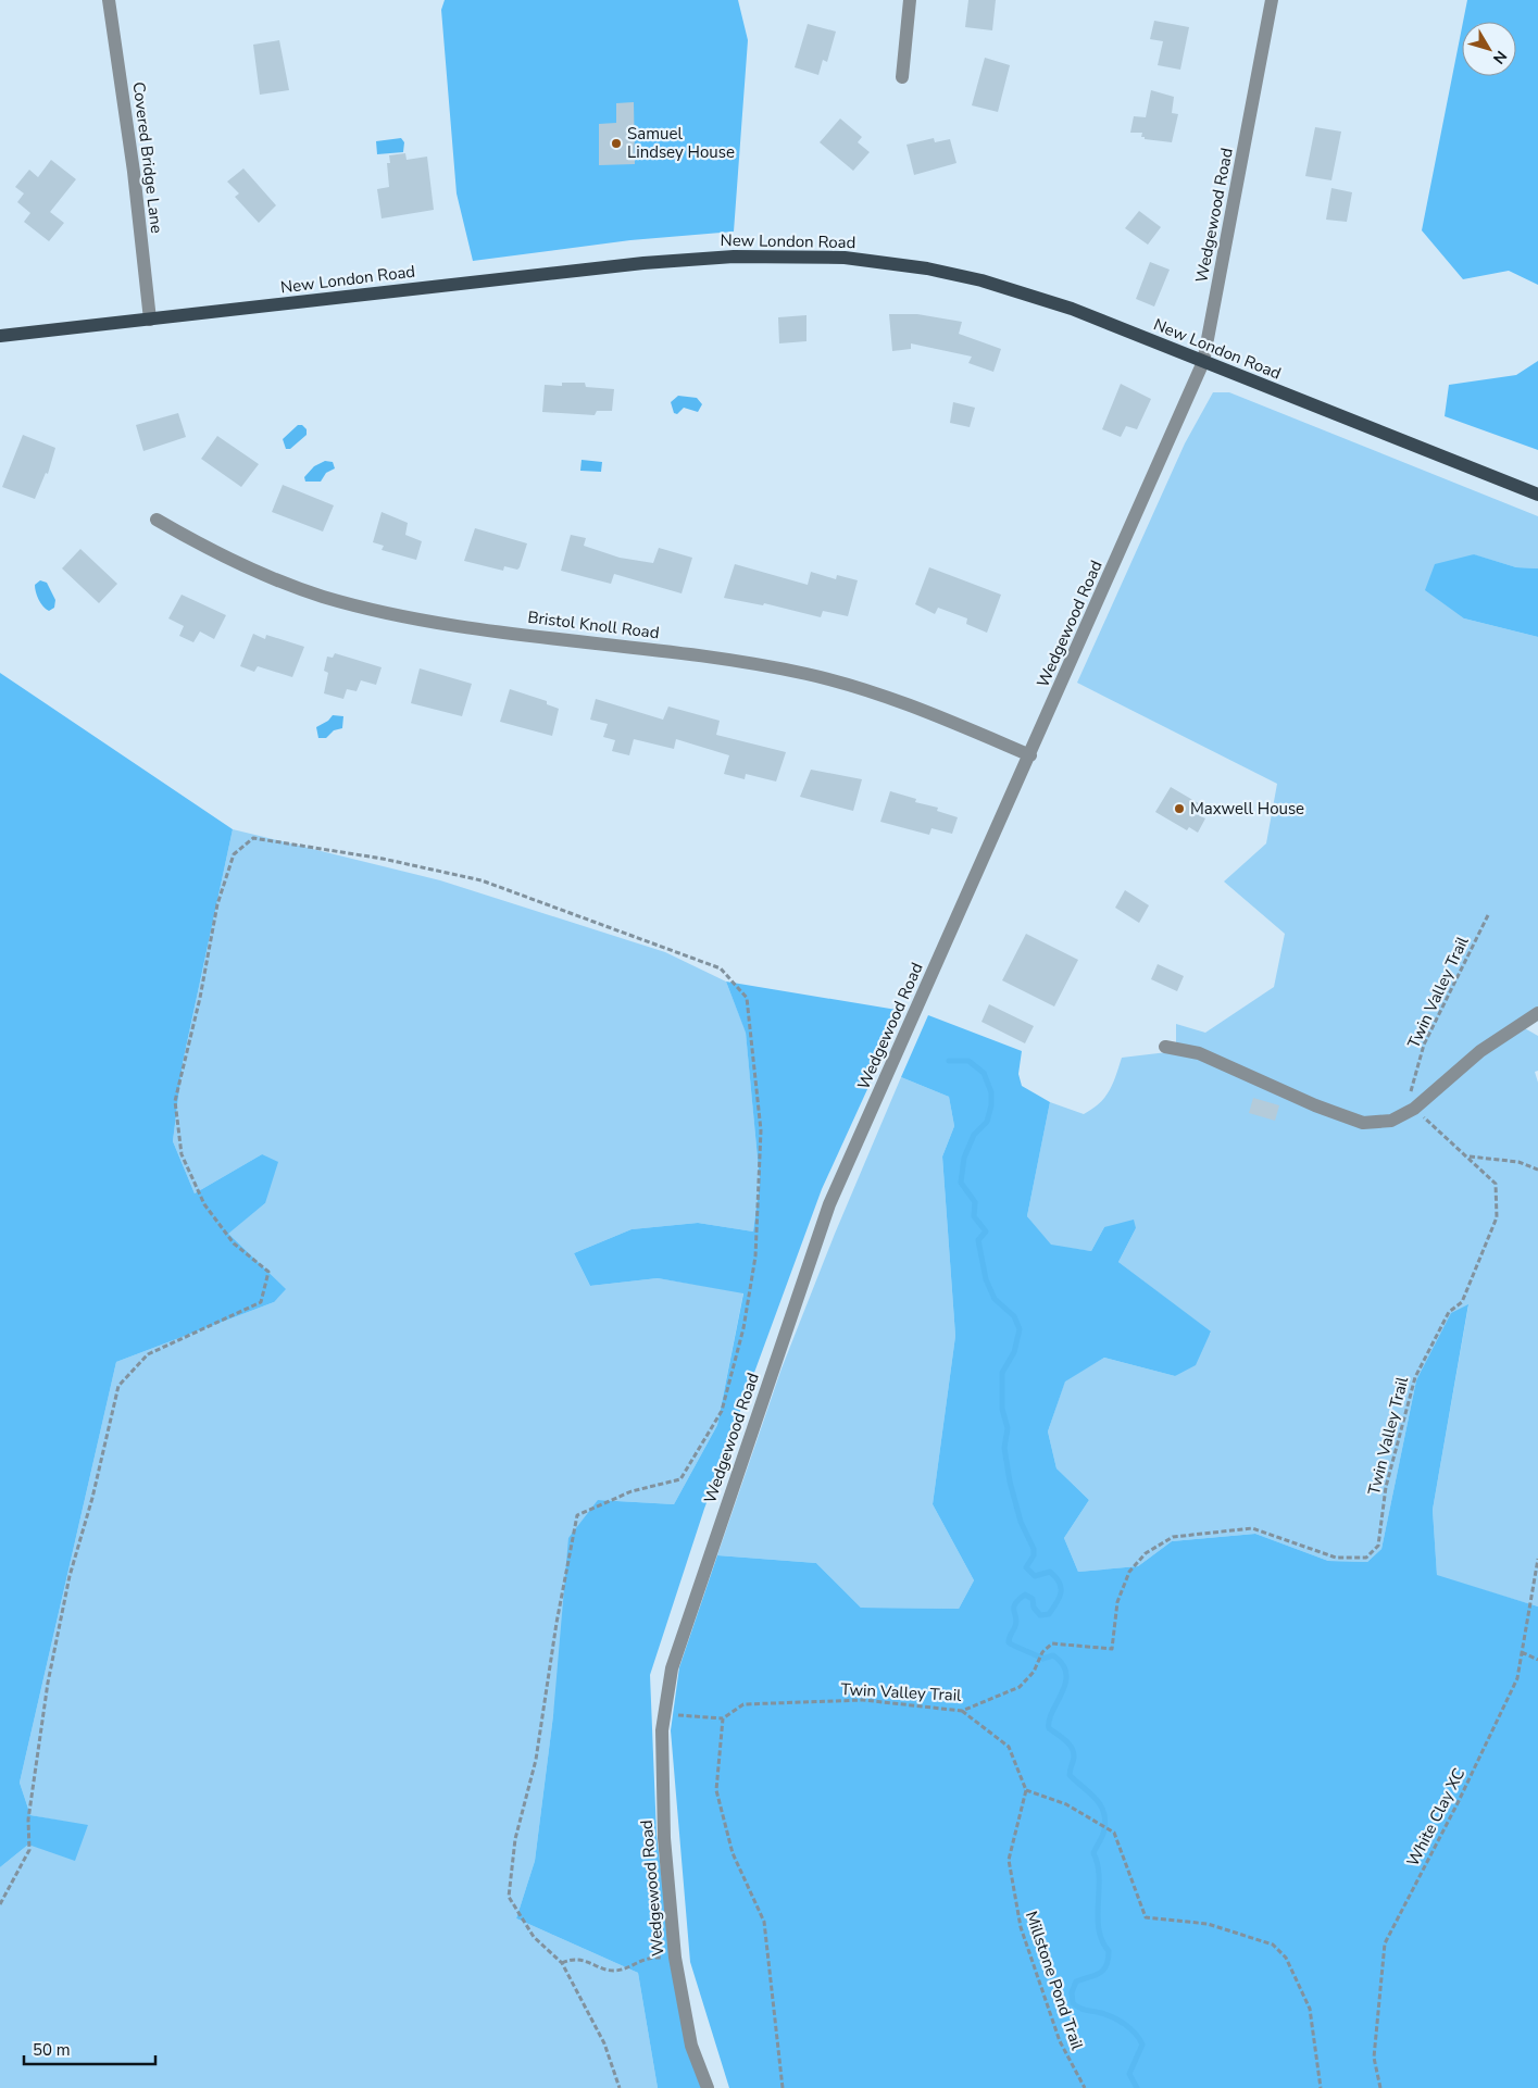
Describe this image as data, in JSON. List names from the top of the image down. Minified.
{"streets":{"main road":["New London Road"],"street":["Covered Bridge Lane","Wedgewood Road","Bristol Knoll Road"],"path":["Twin Valley Trail","White Clay XC","Millstone Pond Trail"]},"crossings":[["Covered Bridge Lane","New London Road"],["Wedgewood Road","New London Road"],["Wedgewood Road","Bristol Knoll Road"]],"places":["Samuel Lindsey House","Maxwell House"],"scale_bar":"50 m","north":"bottom right"}
